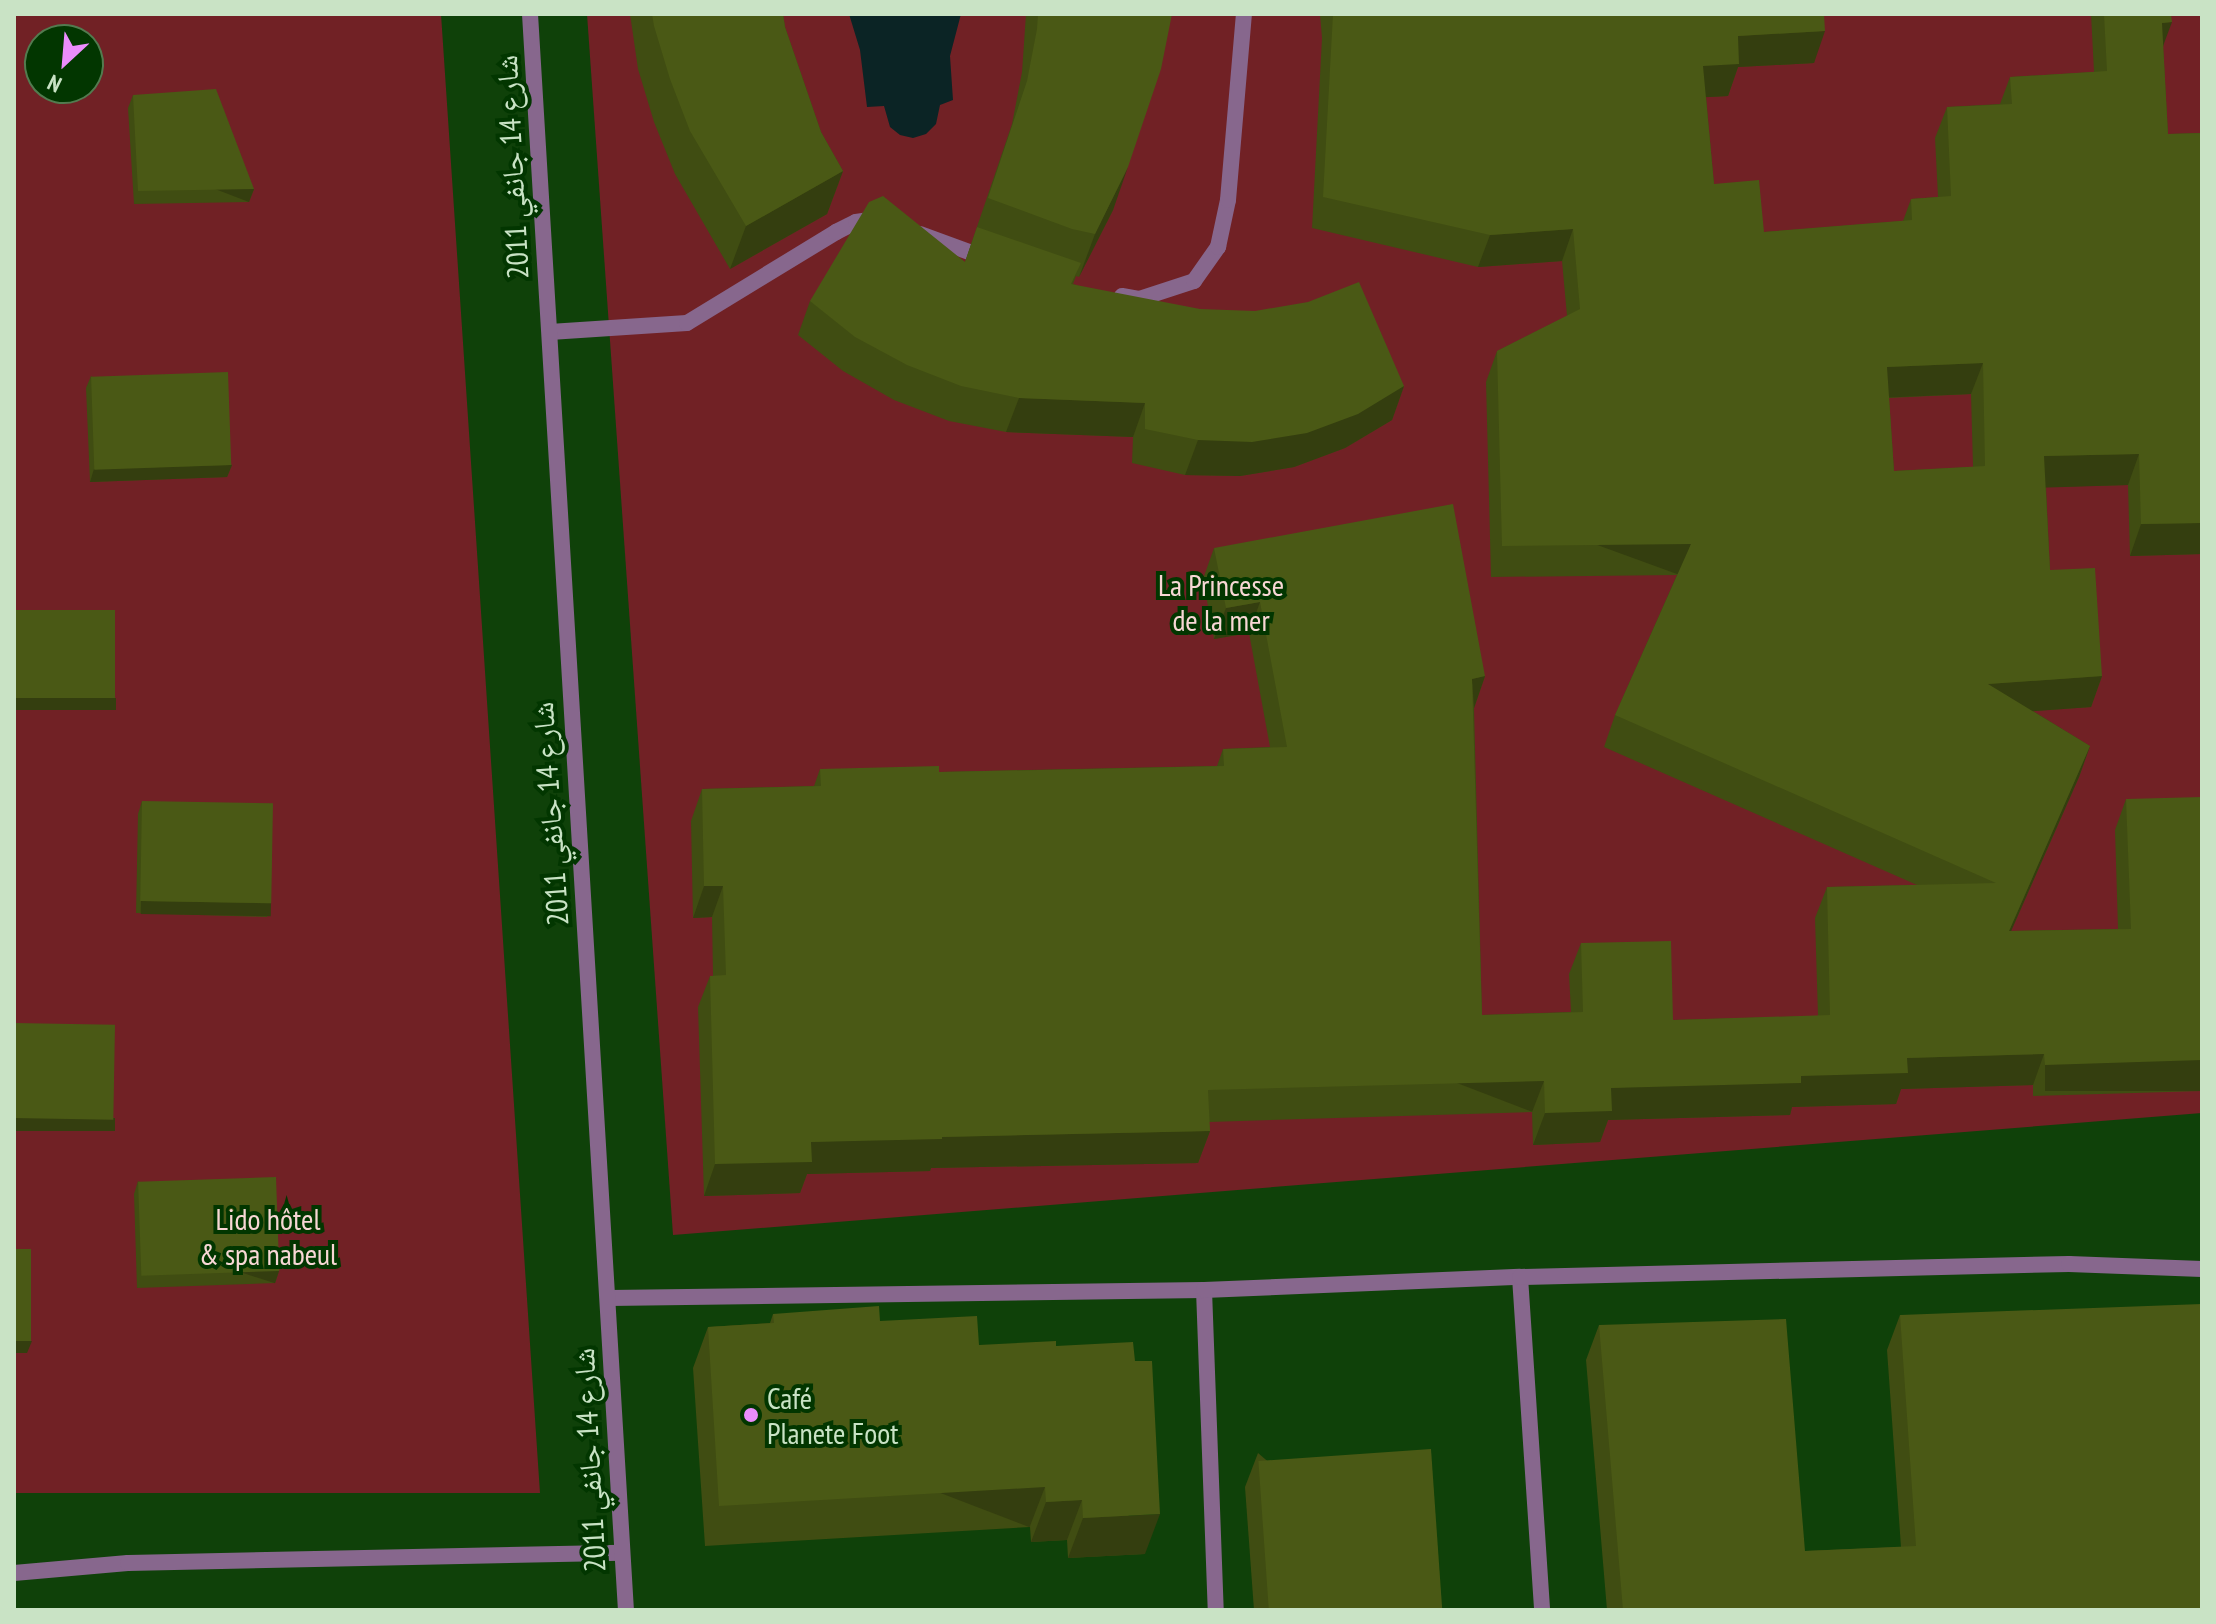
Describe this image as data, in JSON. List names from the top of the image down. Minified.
{"streets":{"street":["شارع 14 جانفي 2011"]},"parks":["La Princesse de la mer","Lido hôtel & spa nabeul"],"places":["Café Planete Foot"],"north":"bottom left"}
